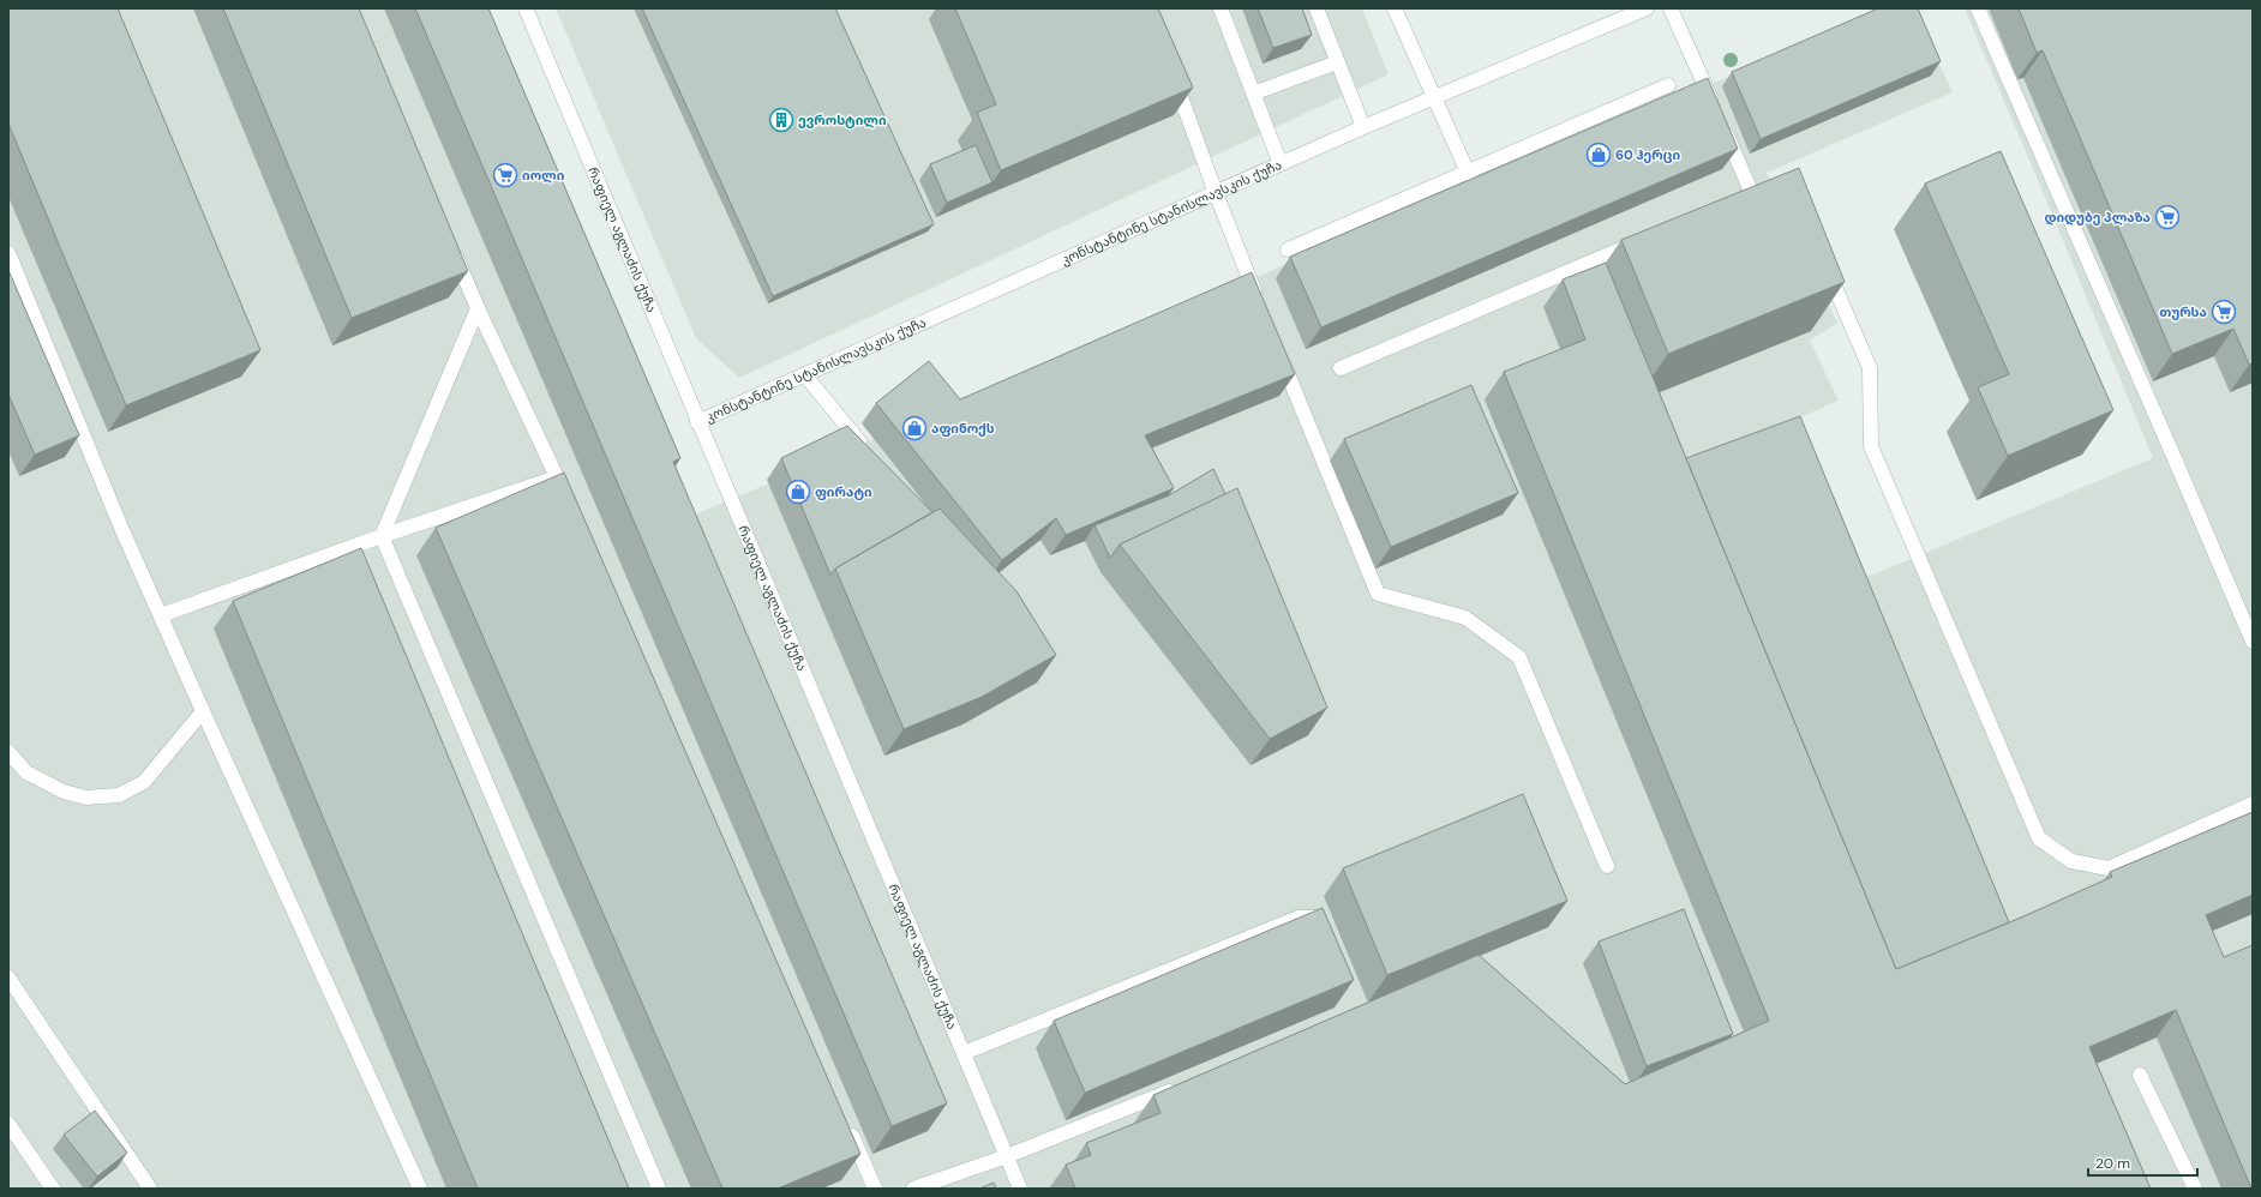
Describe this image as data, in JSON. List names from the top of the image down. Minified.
{"streets":{"street":["კონსტანტინე სტანისლავსკის ქუჩა","რაფიელ აგლაძის ქუჩა"]},"crossings":[["კონსტანტინე სტანისლავსკის ქუჩა","რაფიელ აგლაძის ქუჩა"]],"places":{"building":["ევროსტილი"],"shop":["60 ჰერცი","აფინოქს","ფირატი"],"supermarket":["იოლი","დიდუბე პლაზა","თურსა"]},"scale_bar":"20 m"}
